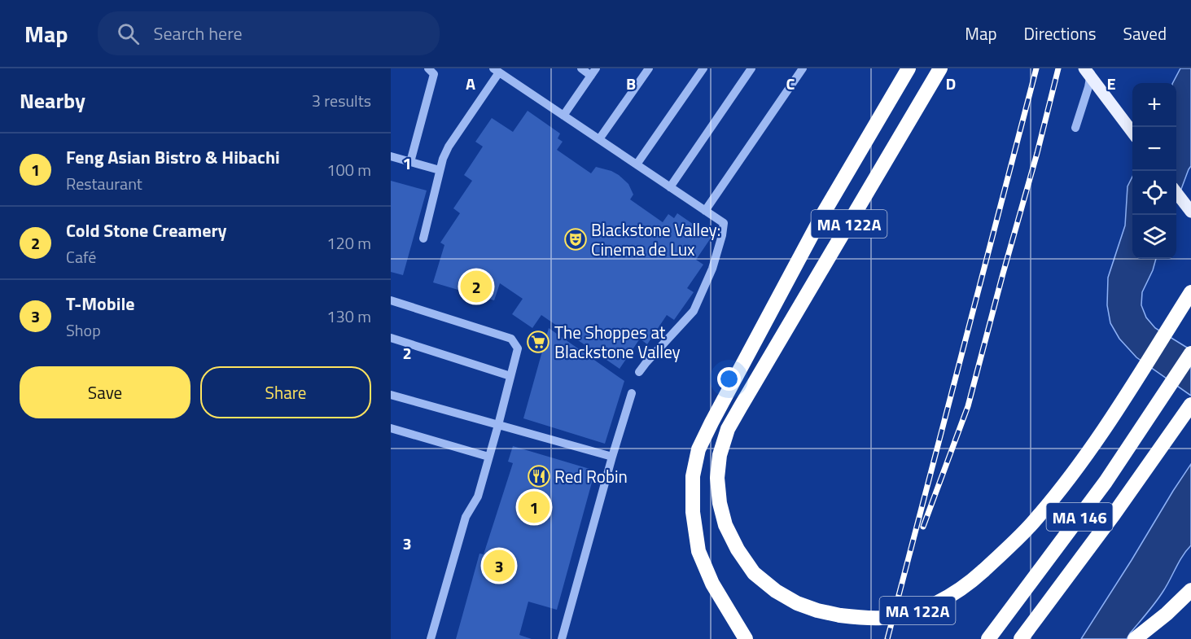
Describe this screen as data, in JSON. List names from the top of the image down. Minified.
{"streets":{"highway":["MA 122A","MA 146"]},"places":{"theatre":["Blackstone Valley: Cinema de Lux"],"supermarket":["The Shoppes at Blackstone Valley"],"restaurant":["Red Robin"]},"page":{"header":"Map","search":"Search here","nav":["Map","Directions","Saved"],"heading":["Nearby","3 results"],"map_buttons":["+","−"],"list":[{"mark":"1","name":"Feng Asian Bistro & Hibachi","note":"Restaurant","value":"100 m"},{"mark":"2","name":"Cold Stone Creamery","note":"Café","value":"120 m"},{"mark":"3","name":"T-Mobile","note":"Shop","value":"130 m"}],"pins":["2","1","3"],"buttons":["Save","Share"]},"grid":{"columns":["A","B","C","D","E"],"rows":["1","2","3"]}}
